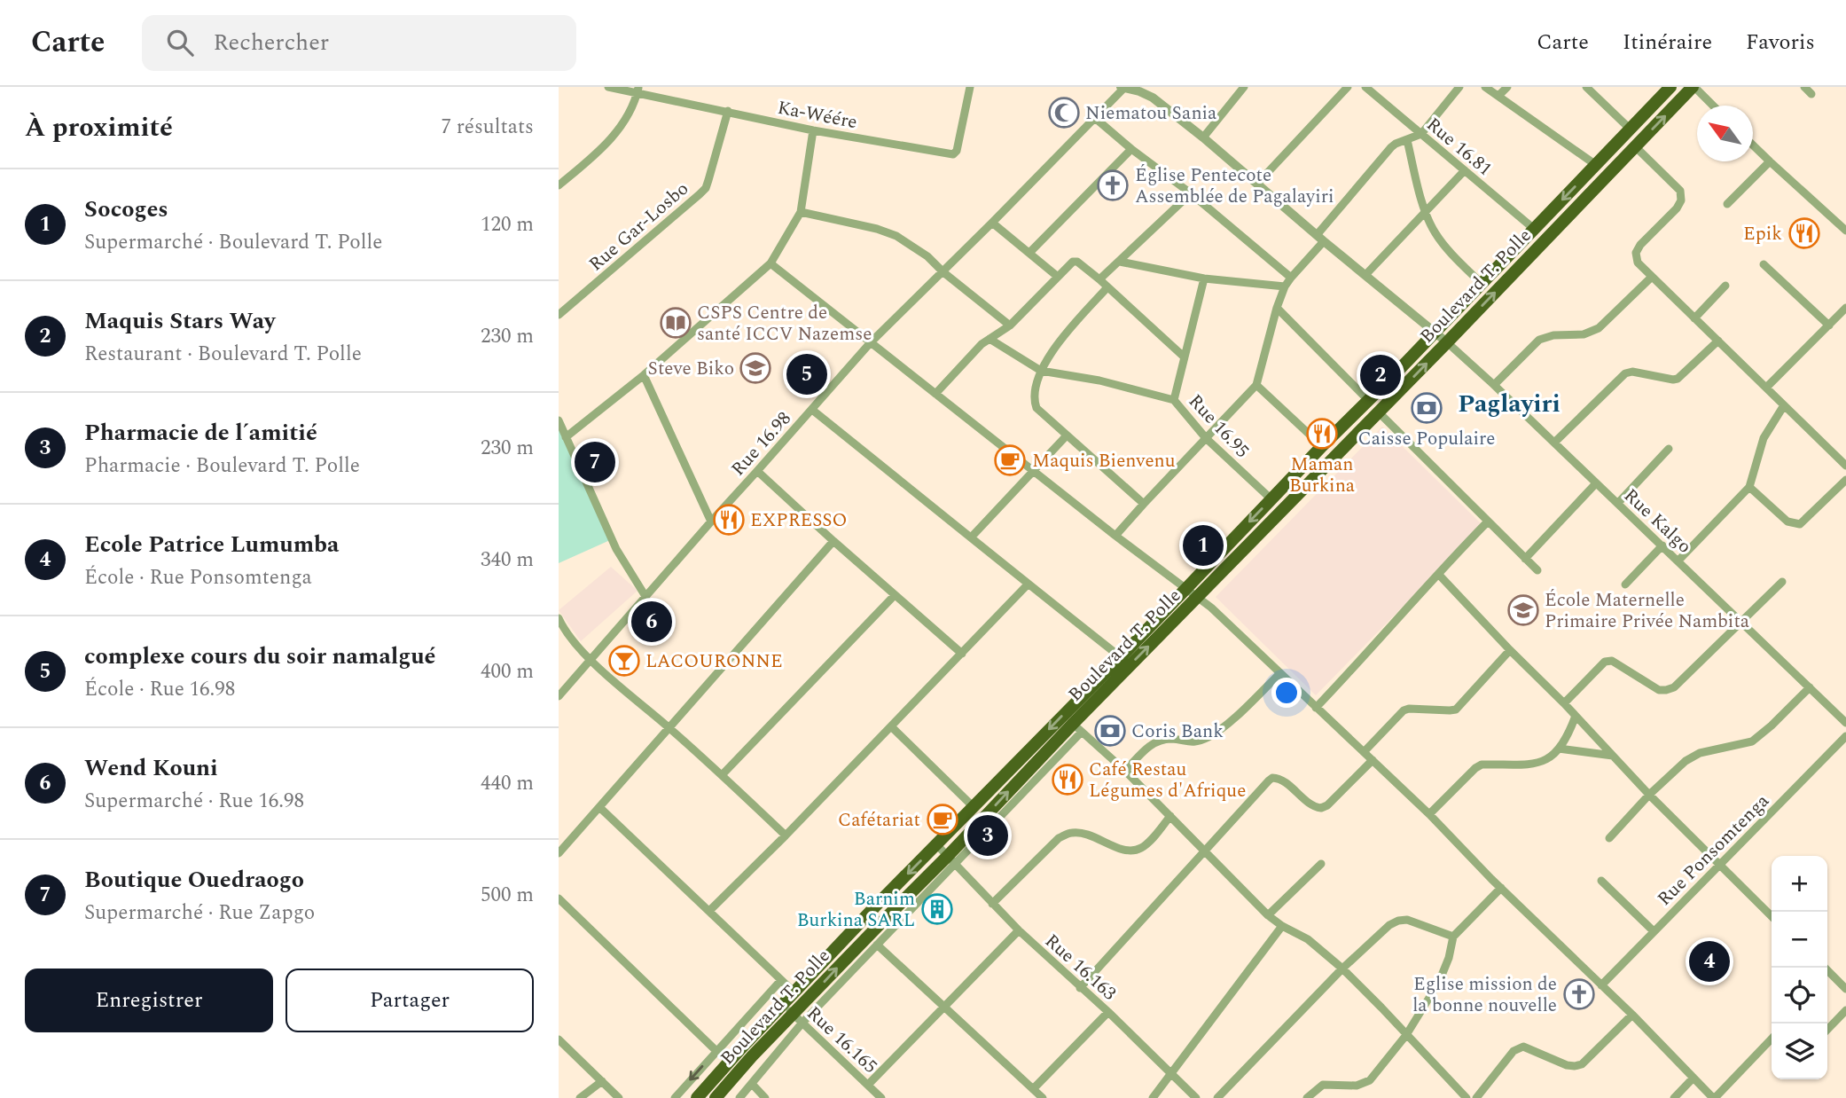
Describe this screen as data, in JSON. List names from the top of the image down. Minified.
{"streets":{"highway":["Boulevard T. Polle"],"street":["Ka-Wéére","Rue 16.81","Rue Gar-Losbo","Rue 16.95","Rue 16.98","Rue Kalgo","Rue Ponsomtenga","Rue 16.163","Rue 16.165"]},"crossings":[["Ka-Wéére","Rue Gar-Losbo"],["Rue 16.81","Boulevard T. Polle"],["Boulevard T. Polle","Rue 16.95"],["Boulevard T. Polle","Rue Kalgo"],["Boulevard T. Polle","Rue 16.163"],["Boulevard T. Polle","Rue 16.165"]],"districts":["Paglayiri"],"places":{"mosque":["Niematou Sania"],"church":["Église Pentecote Assemblée de Pagalayiri","Eglise mission de la bonne nouvelle"],"restaurant":["Epik","Maman Burkina","EXPRESSO","Café Restau Légumes d'Afrique"],"library":["CSPS Centre de santé ICCV Nazemse"],"school or university":["Steve Biko","École Maternelle Primaire Privée Nambita"],"bank":["Caisse Populaire","Coris Bank"],"cafe":["Maquis Bienvenu","Cafétariat"],"bar":["LACOURONNE"],"building":["Barnim Burkina SARL"]},"north":"top left","page":{"header":"Carte","search":"Rechercher","nav":["Carte","Itinéraire","Favoris"],"heading":["À proximité","7 résultats"],"list":[{"mark":"1","name":"Socoges","note":"Supermarché · Boulevard T. Polle","value":"120 m"},{"mark":"2","name":"Maquis Stars Way","note":"Restaurant · Boulevard T. Polle","value":"230 m"},{"mark":"3","name":"Pharmacie de l´amitié","note":"Pharmacie · Boulevard T. Polle","value":"230 m"},{"mark":"4","name":"Ecole Patrice Lumumba","note":"École · Rue Ponsomtenga","value":"340 m"},{"mark":"5","name":"complexe cours du soir namalgué","note":"École · Rue 16.98","value":"400 m"},{"mark":"6","name":"Wend Kouni","note":"Supermarché · Rue 16.98","value":"440 m"},{"mark":"7","name":"Boutique Ouedraogo","note":"Supermarché · Rue Zapgo","value":"500 m"}],"pins":["5","2","7","1","6","3","4"],"map_buttons":["+","−"],"buttons":["Enregistrer","Partager"]}}
